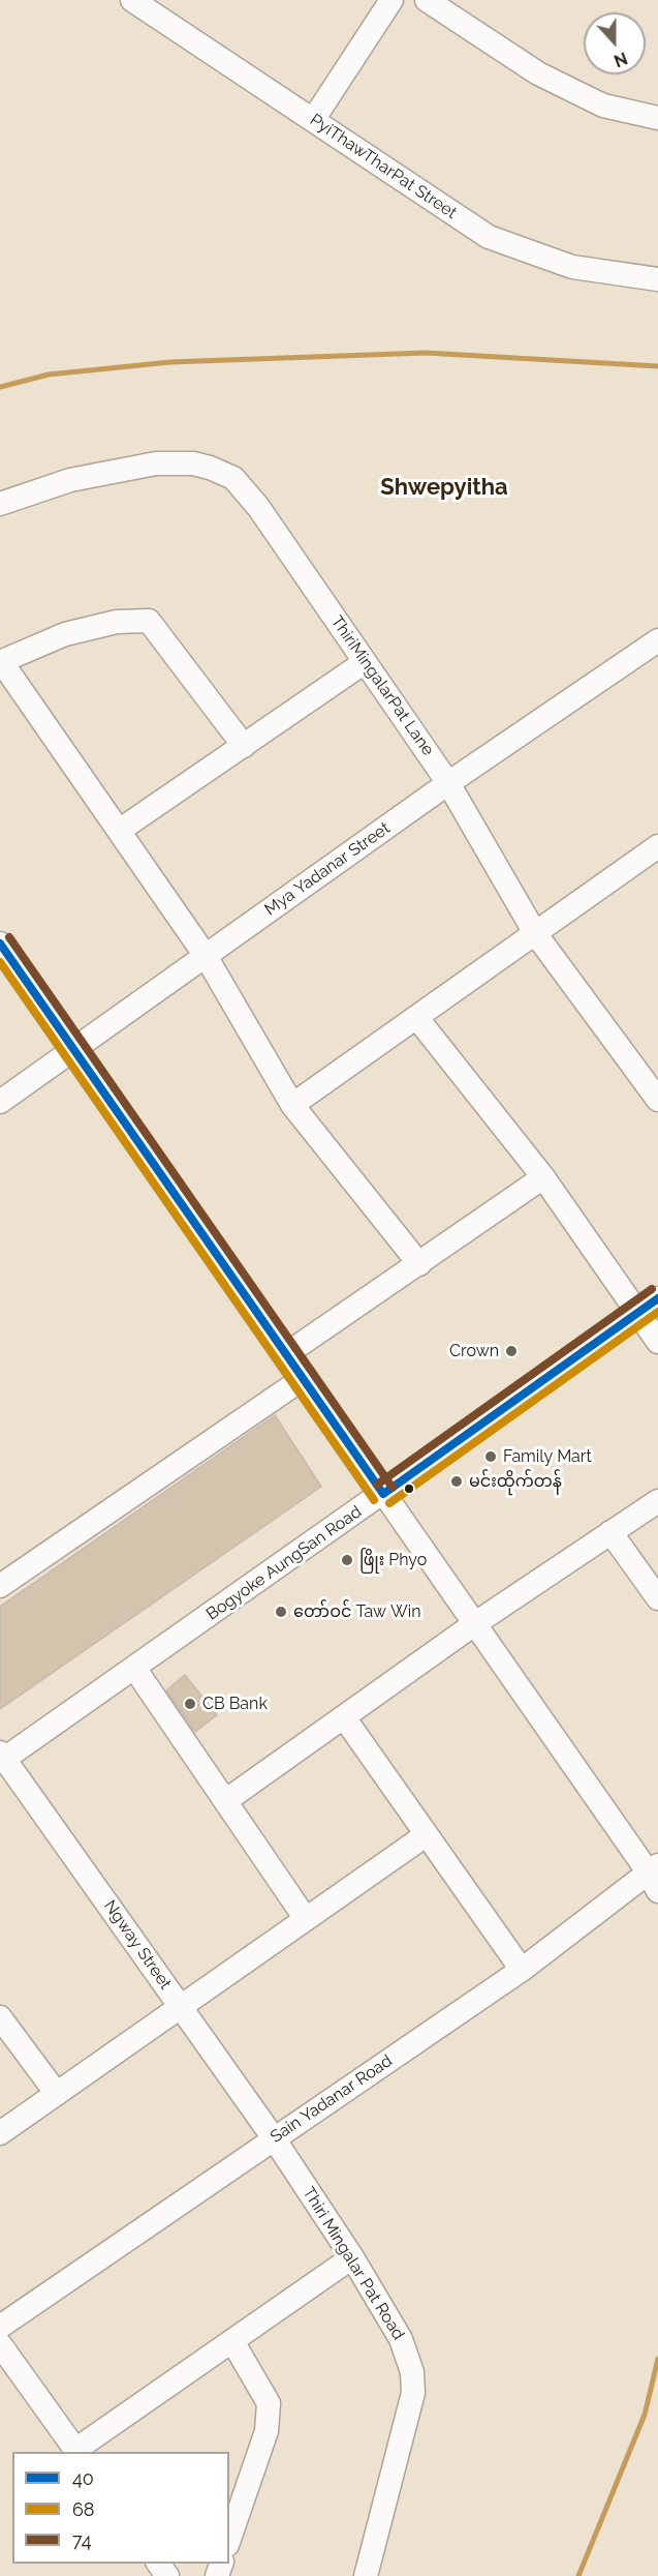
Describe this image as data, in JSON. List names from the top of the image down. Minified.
{"streets":{"street":["PyiThawTharPat Street","ThiriMingalarPat Lane","Mya Yadanar Street","Bogyoke AungSan Road","Ngway Street","Sain Yadanar Road","Thiri Mingalar Pat Road"]},"crossings":[["ThiriMingalarPat Lane","Mya Yadanar Street"],["Bogyoke AungSan Road","Ngway Street"],["Ngway Street","Sain Yadanar Road"],["Ngway Street","Thiri Mingalar Pat Road"],["Sain Yadanar Road","Thiri Mingalar Pat Road"]],"districts":["Shwepyitha"],"places":["Crown","Family Mart","မင်းထိုက်တန်","ဖြိုး Phyo","တော်ဝင် Taw Win","CB Bank"],"lines":["transit line 74","transit line 40","transit line 68"],"legend":["40","68","74"],"north":"bottom"}
